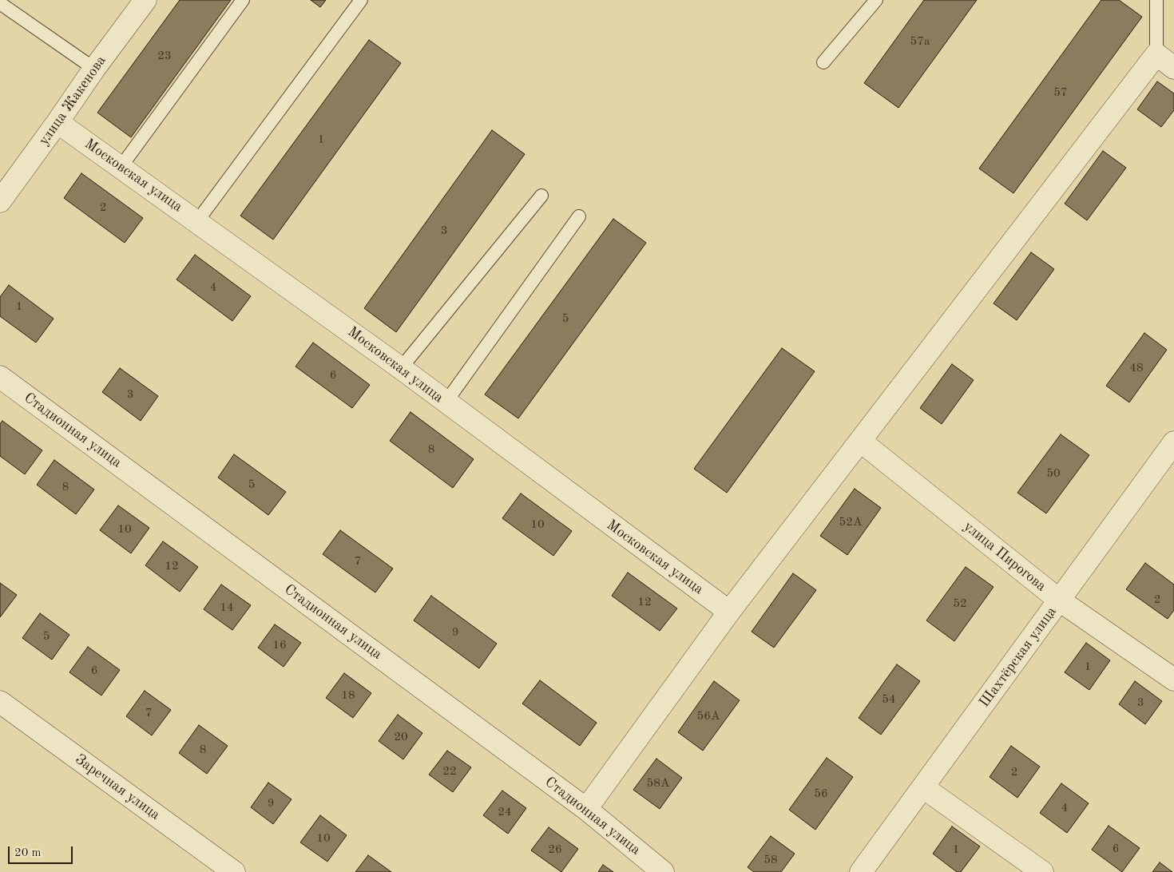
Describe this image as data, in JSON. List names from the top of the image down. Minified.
{"streets":{"street":["улица Жакенова","Московская улица","Стадионная улица","улица Пирогова","Шахтёрская улица","Заречная улица"]},"crossings":[["улица Жакенова","Московская улица"],["улица Пирогова","Шахтёрская улица"]],"house_numbers":["57а","23","57","1","2","3","4","1","5","48","6","3","8","50","5","8","52А","10","10","7","12","2","12","52","14","9","5","16","1","6","18","54","3","7","56А","20","8","22","2","58А","56","9","4","24","10","6","26","1","58"],"scale_bar":"20 m"}
